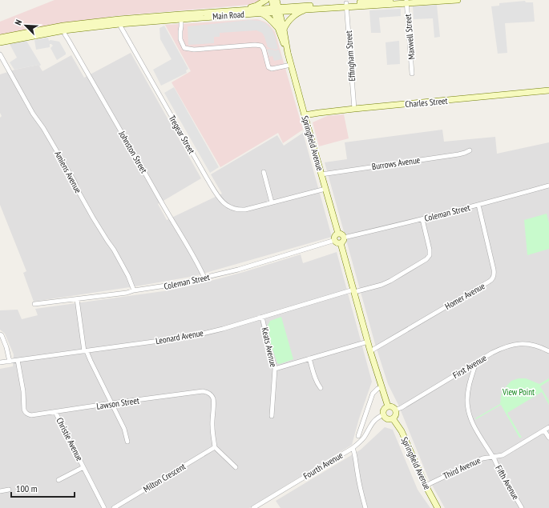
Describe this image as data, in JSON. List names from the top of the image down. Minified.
{"streets":{"street":["Main Road","Maxwell Street","Effingham Street","Charles Street","Tregear Street","Springfield Avenue","Johnston Street","Burrows Avenue","Amiens Avenue","Coleman Street","Homer Avenue","Leonard Avenue","Keats Avenue","First Avenue","Lawson Street","Christie Avenue","Fourth Avenue","Third Avenue","Milton Crescent","Fifth Avenue"]},"crossings":[["Main Road","Maxwell Street"],["Main Road","Effingham Street"],["Main Road","Tregear Street"],["Main Road","Springfield Avenue"],["Main Road","Johnston Street"],["Effingham Street","Charles Street"],["Charles Street","Springfield Avenue"],["Tregear Street","Springfield Avenue"],["Springfield Avenue","Burrows Avenue"],["Springfield Avenue","Coleman Street"],["Springfield Avenue","First Avenue"],["Springfield Avenue","Fourth Avenue"],["Springfield Avenue","Third Avenue"],["Johnston Street","Coleman Street"],["Amiens Avenue","Coleman Street"],["Coleman Street","Homer Avenue"],["Coleman Street","Leonard Avenue"],["Leonard Avenue","Keats Avenue"],["Leonard Avenue","Lawson Street"],["First Avenue","Fourth Avenue"],["First Avenue","Fifth Avenue"],["Lawson Street","Christie Avenue"],["Lawson Street","Milton Crescent"],["Third Avenue","Fifth Avenue"]],"parks":["View Point"],"scale_bar":"100 m","north":"top left"}
